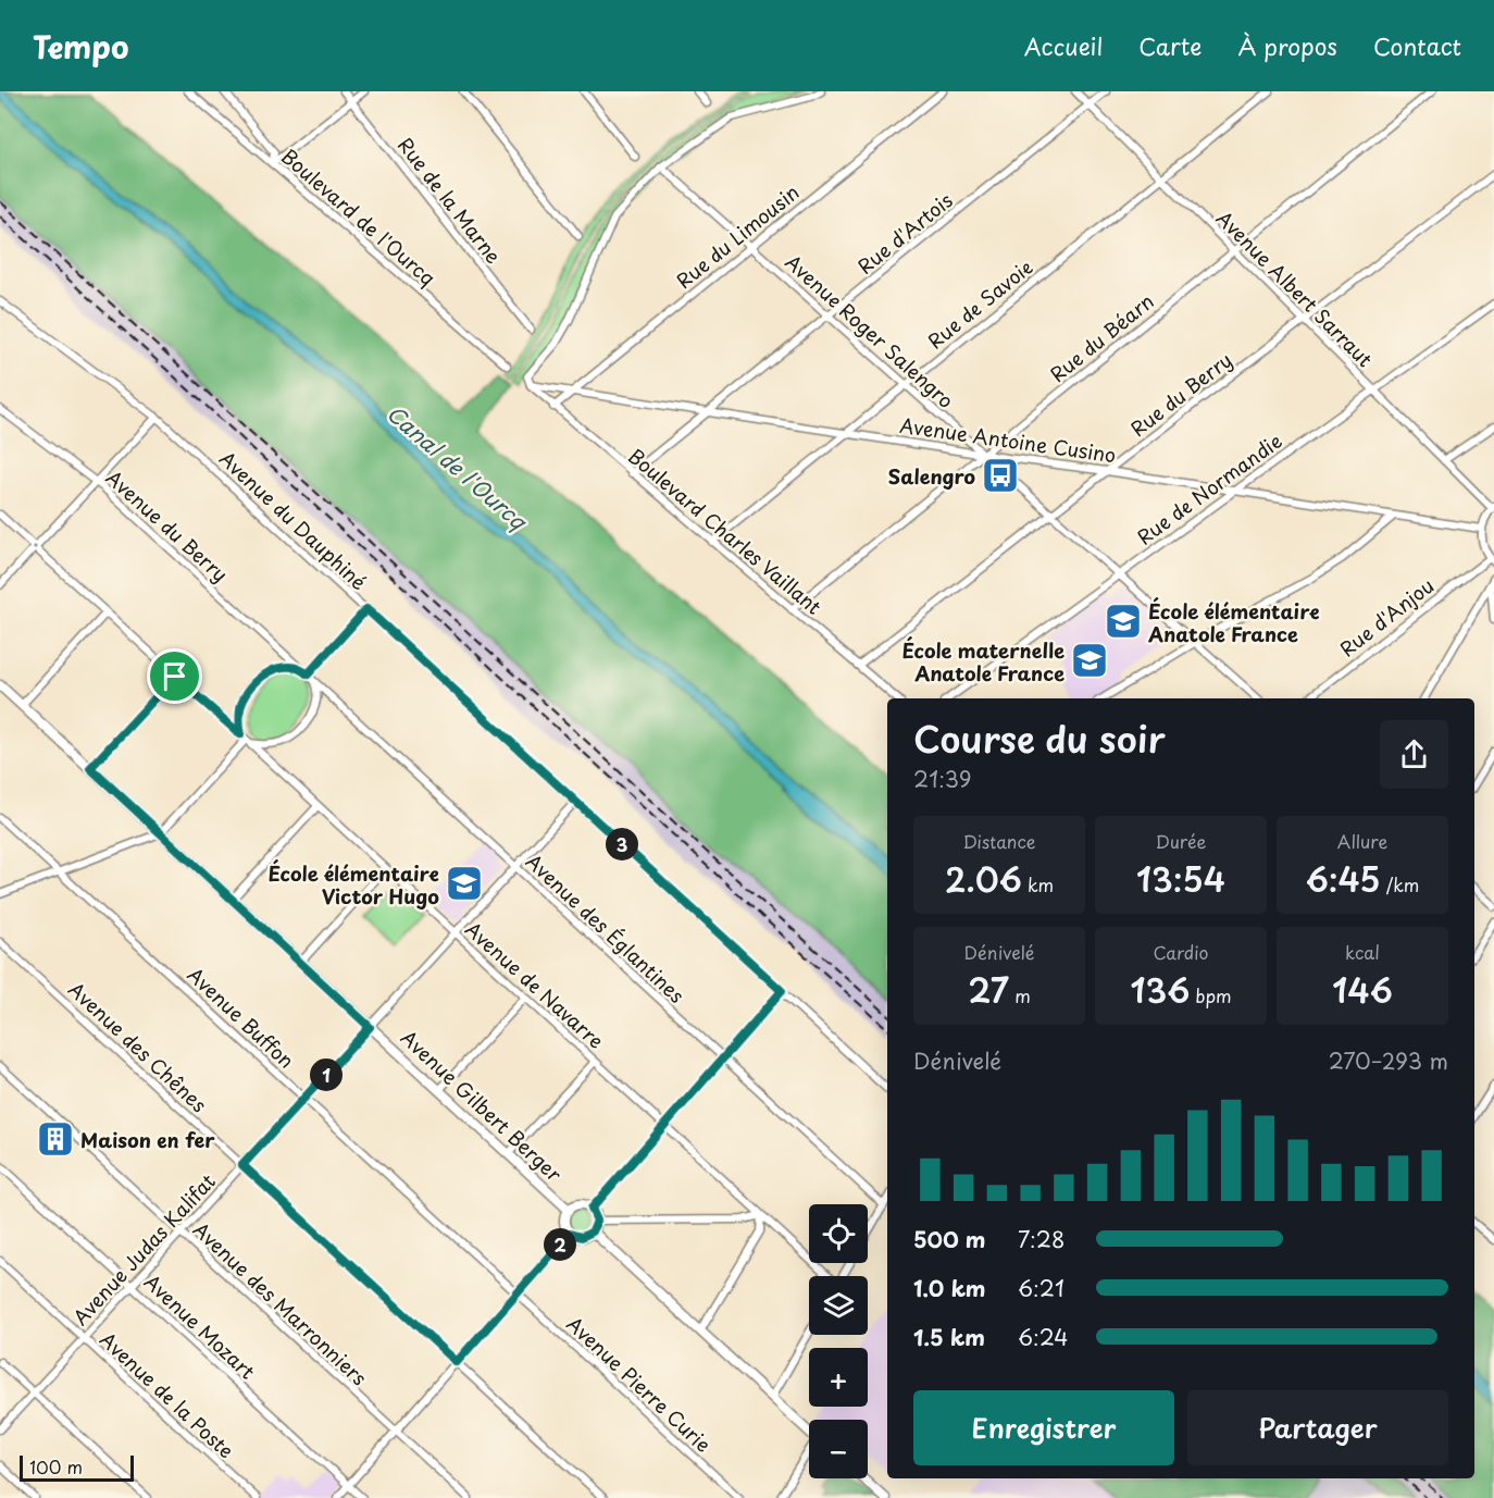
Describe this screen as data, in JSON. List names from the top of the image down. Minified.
{"streets":{"street":["Rue de la Marne","Boulevard de l'Ourcq","Rue d'Artois","Rue du Limousin","Avenue Albert Sarraut","Rue de Savoie","Avenue Roger Salengro","Rue du Béarn","Rue du Berry","Avenue Antoine Cusino","Rue de Normandie","Avenue du Dauphiné","Avenue du Berry","Boulevard Charles Vaillant","Rue d'Anjou","Avenue des Églantines","Avenue de Navarre","Avenue Buffon","Avenue des Chênes","Avenue Gilbert Berger","Avenue Judas Kalifat","Avenue des Marronniers","Avenue Mozart","Avenue Pierre Curie","Avenue de la Poste"]},"crossings":[["Rue d'Artois","Avenue Albert Sarraut"],["Rue d'Artois","Avenue Roger Salengro"],["Rue d'Artois","Avenue Antoine Cusino"],["Rue d'Artois","Boulevard Charles Vaillant"],["Rue du Limousin","Avenue Roger Salengro"],["Rue du Limousin","Avenue Antoine Cusino"],["Rue du Limousin","Boulevard Charles Vaillant"],["Avenue Albert Sarraut","Rue de Savoie"],["Avenue Albert Sarraut","Rue du Béarn"],["Avenue Albert Sarraut","Rue du Berry"],["Avenue Albert Sarraut","Rue de Normandie"],["Rue de Savoie","Avenue Roger Salengro"],["Rue de Savoie","Avenue Antoine Cusino"],["Rue de Savoie","Boulevard Charles Vaillant"],["Avenue Roger Salengro","Rue du Béarn"],["Avenue Roger Salengro","Rue du Berry"],["Avenue Roger Salengro","Avenue Antoine Cusino"],["Avenue Roger Salengro","Rue de Normandie"],["Rue du Béarn","Avenue Antoine Cusino"],["Rue du Béarn","Boulevard Charles Vaillant"],["Rue du Berry","Avenue Antoine Cusino"],["Rue du Berry","Boulevard Charles Vaillant"],["Avenue Antoine Cusino","Rue de Normandie"],["Avenue Antoine Cusino","Boulevard Charles Vaillant"],["Avenue du Dauphiné","Avenue Judas Kalifat"],["Avenue du Berry","Avenue des Églantines"],["Avenue du Berry","Avenue de Navarre"],["Avenue des Églantines","Avenue de Navarre"],["Avenue des Églantines","Avenue Judas Kalifat"],["Avenue de Navarre","Avenue Judas Kalifat"],["Avenue Buffon","Avenue Judas Kalifat"],["Avenue Buffon","Avenue Pierre Curie"],["Avenue des Chênes","Avenue Judas Kalifat"],["Avenue Gilbert Berger","Avenue Judas Kalifat"],["Avenue Judas Kalifat","Avenue des Marronniers"],["Avenue Judas Kalifat","Avenue Mozart"],["Avenue Judas Kalifat","Avenue de la Poste"]],"water":["Canal de l'Ourcq"],"places":{"bus stop":["Salengro"],"school or university":["École élémentaire Anatole France","École maternelle Anatole France","École élémentaire Victor Hugo"],"building":["Maison en fer"]},"scale_bar":"100 m","page":{"header":"Tempo","nav":["Accueil","Carte","À propos","Contact"],"heading":["Course du soir","21:39"],"stats":[["Distance","2.06 km"],["Durée","13:54"],["Allure","6:45 /km"],["Dénivelé","27 m"],["Cardio","136 bpm"],["kcal","146"]],"pins":["3","1","2"],"chart":["Dénivelé","270–293 m"],"map_buttons":["+","−"],"list":[{"name":"500 m","note":"7:28"},{"name":"1.0 km","note":"6:21"},{"name":"1.5 km","note":"6:24"}],"buttons":["Enregistrer","Partager"],"scale":"100 m"}}
